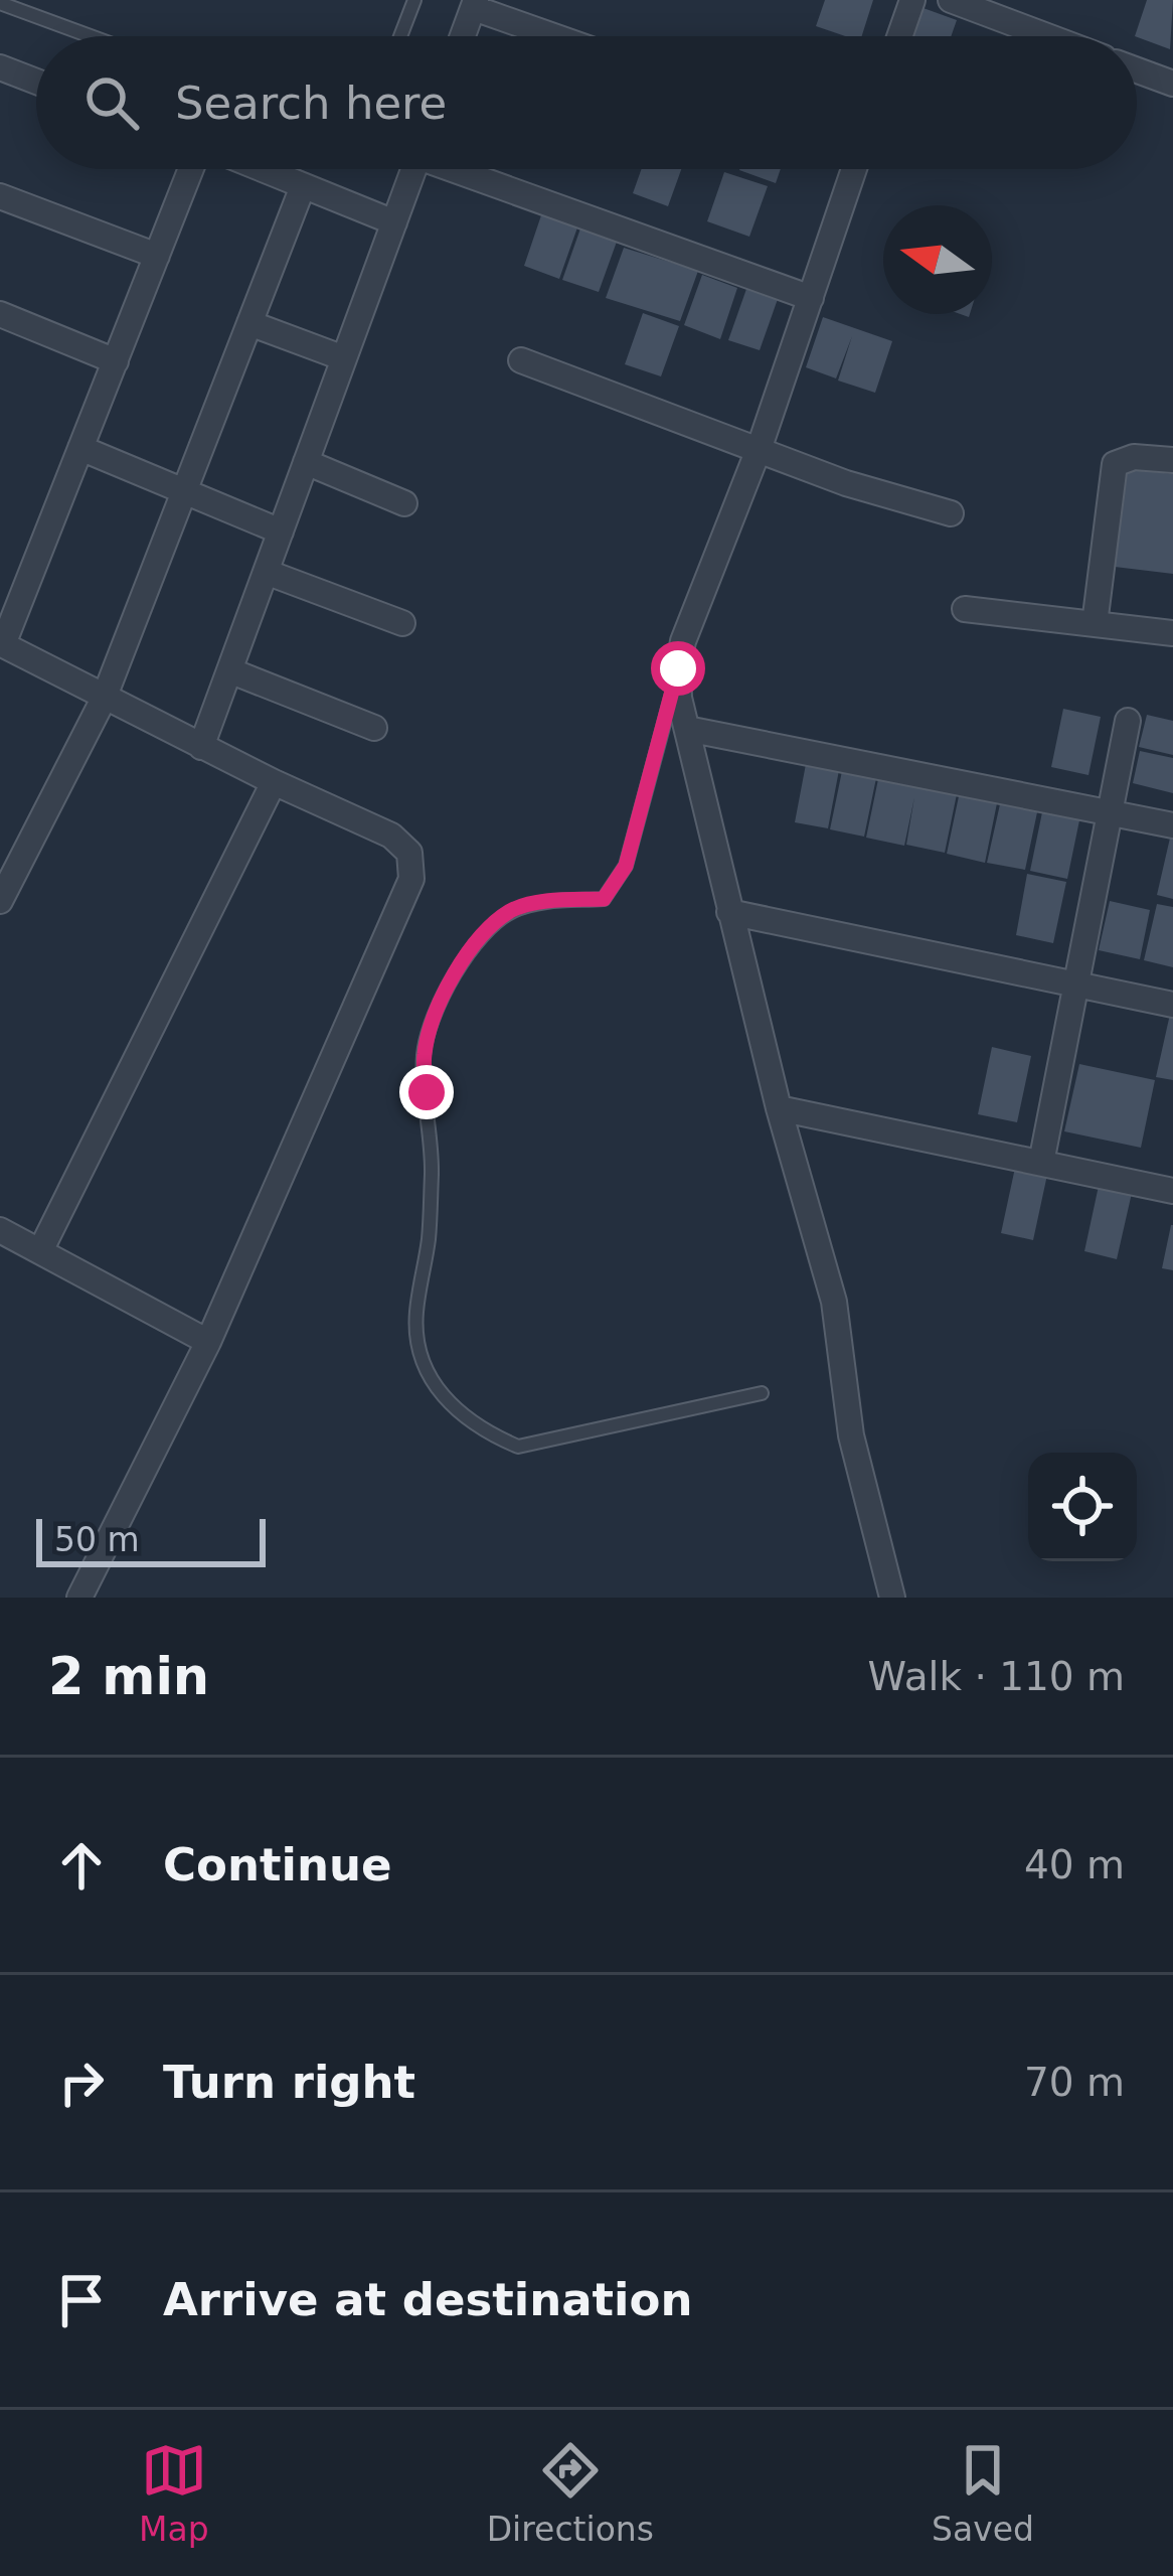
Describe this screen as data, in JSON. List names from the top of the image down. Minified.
{"scale_bar":"50 m","north":"left","page":{"search":"Search here","scale":"50 m","heading":["2 min","Walk · 110 m"],"list":[["Continue","40 m"],["Turn right","70 m"],"Arrive at destination"],"nav":["Map","Directions","Saved"]}}
